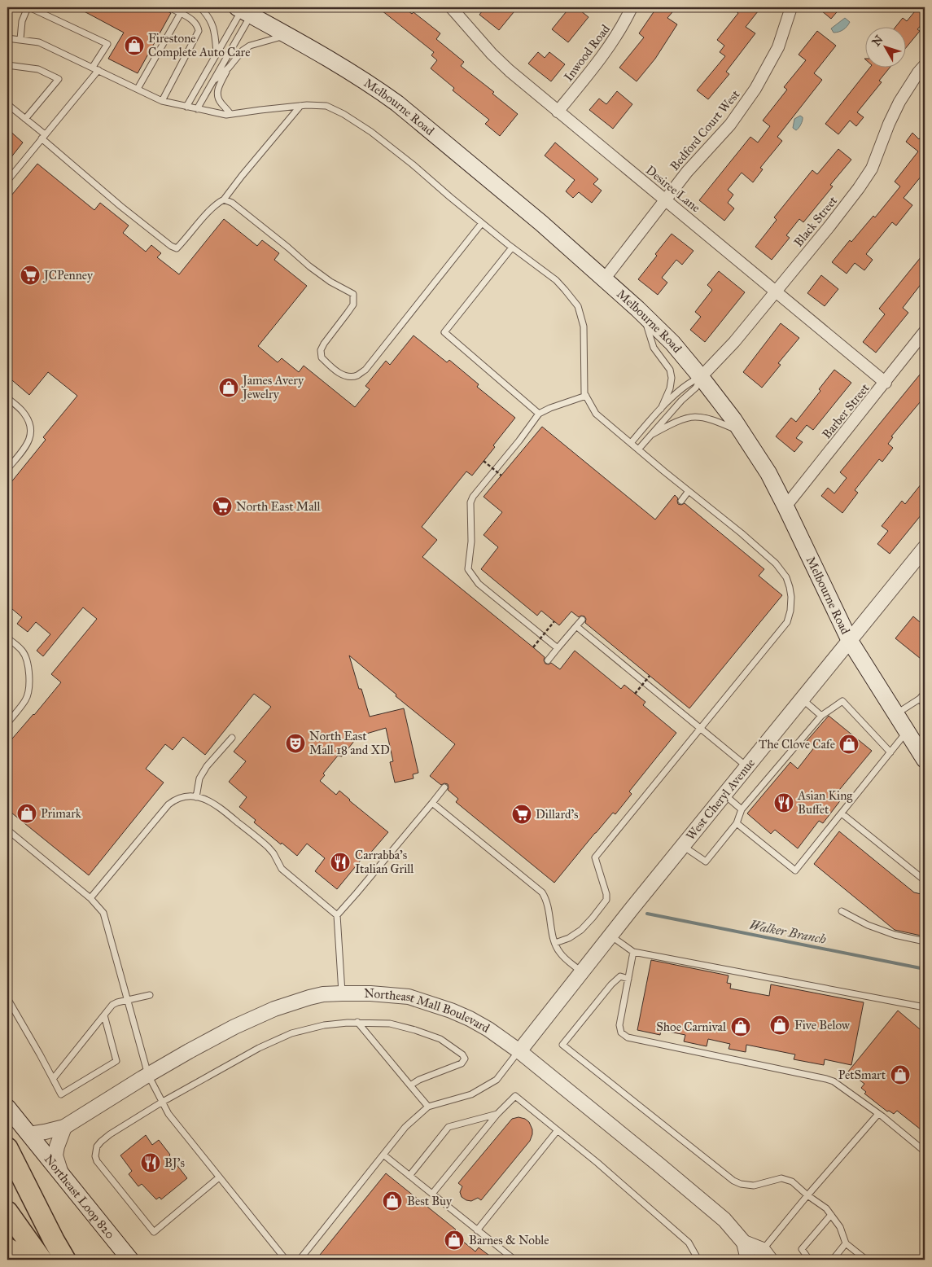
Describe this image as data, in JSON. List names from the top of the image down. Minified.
{"streets":{"main road":["Melbourne Road","Northeast Loop 820"],"street":["Inwood Road","Bedford Court West","Desiree Lane","Black Street","Barber Street","West Cheryl Avenue","Northeast Mall Boulevard"]},"crossings":[["Inwood Road","Desiree Lane"],["Melbourne Road","Bedford Court West"],["Melbourne Road","Black Street"],["Melbourne Road","Barber Street"],["Melbourne Road","West Cheryl Avenue"],["Bedford Court West","Desiree Lane"],["Desiree Lane","Black Street"],["Desiree Lane","Barber Street"],["West Cheryl Avenue","Northeast Mall Boulevard"],["Northeast Mall Boulevard","Northeast Loop 820"]],"water":["Walker Branch"],"places":{"shop":["Firestone Complete Auto Care","James Avery Jewelry","The Clove Cafe","Primark","Five Below","Shoe Carnival","PetSmart","Best Buy","Barnes & Noble"],"supermarket":["JCPenney","North East Mall","Dillard's"],"theatre":["North East Mall 18 and XD"],"restaurant":["Asian King Buffet","Carrabba's Italian Grill","BJ's"]},"north":"top left"}
